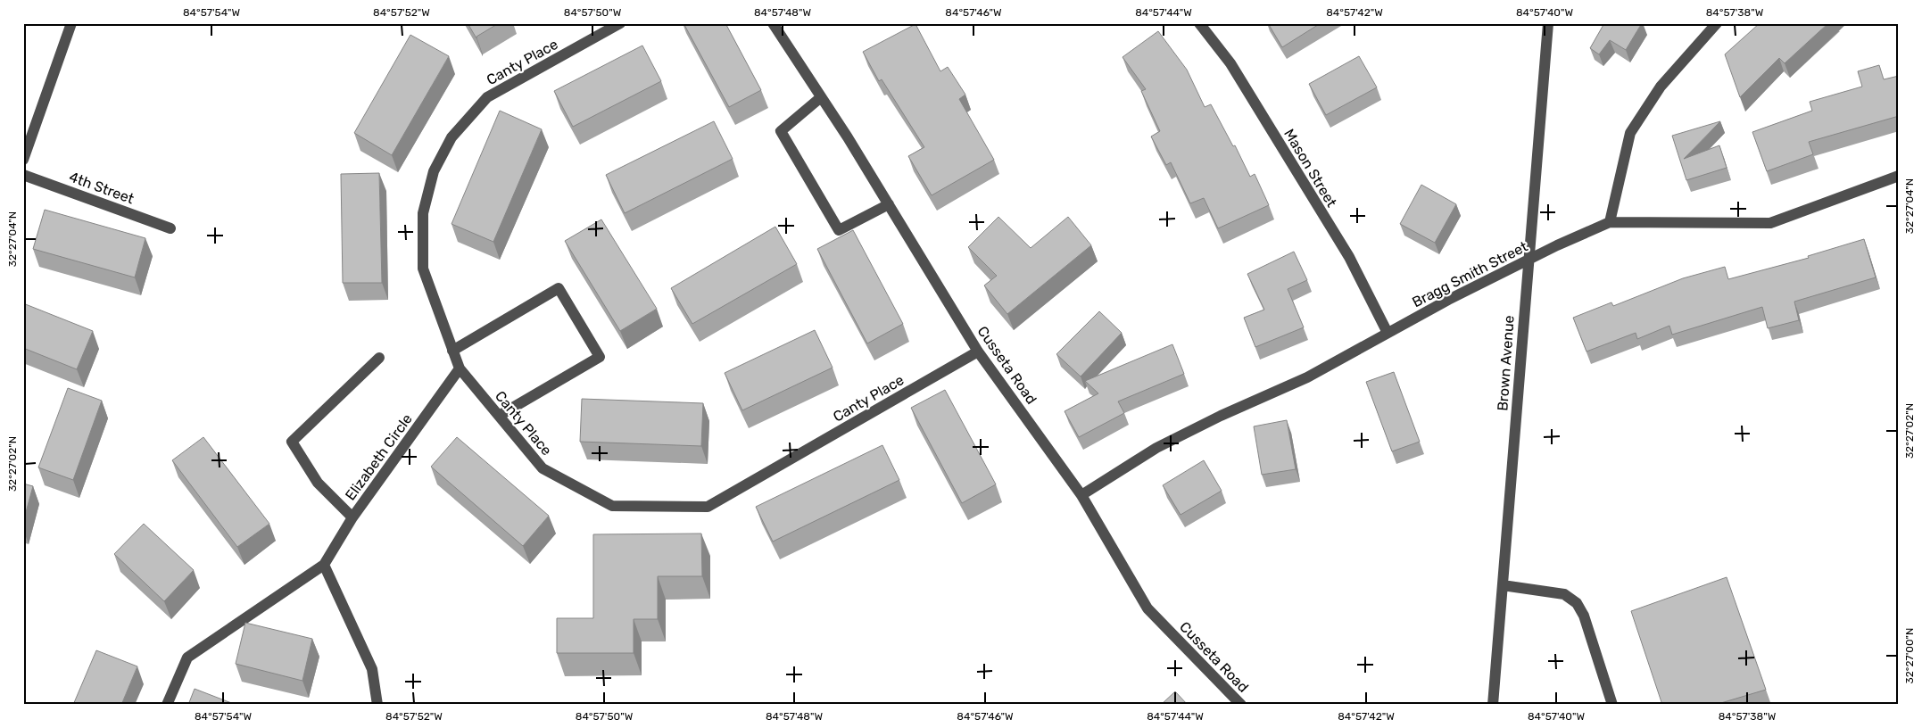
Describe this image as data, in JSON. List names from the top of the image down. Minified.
{"streets":{"street":["Canty Place","Mason Street","4th Street","Bragg Smith Street","Brown Avenue","Cusseta Road","Elizabeth Circle"]},"crossings":[["Canty Place","Cusseta Road"],["Canty Place","Elizabeth Circle"],["Mason Street","Bragg Smith Street"],["Bragg Smith Street","Cusseta Road"]],"coordinates":["84°57'54\"W","84°57'52\"W","84°57'50\"W","84°57'48\"W","84°57'46\"W","84°57'44\"W","84°57'42\"W","84°57'40\"W","84°57'38\"W","32°27'04\"N","32°27'02\"N","32°27'00\"N"]}
